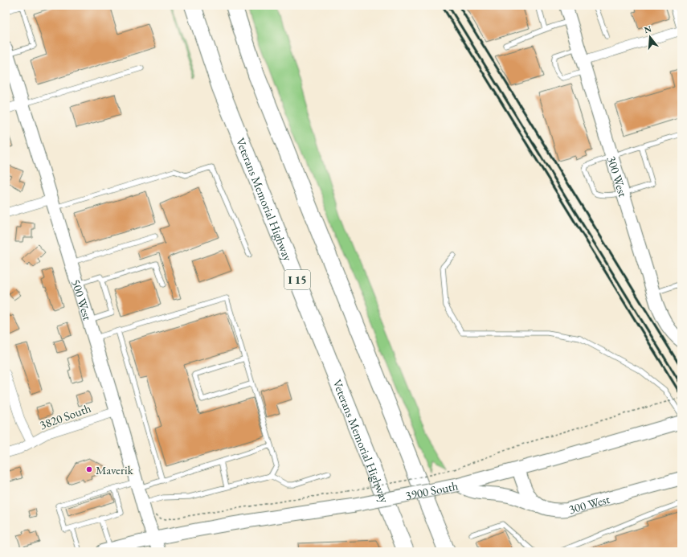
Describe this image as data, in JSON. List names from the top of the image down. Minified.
{"streets":{"highway":["Veterans Memorial Highway","I 15"],"main road":["300 West","500 West","3900 South"],"street":["3820 South"]},"crossings":[["300 West","3900 South"],["500 West","3820 South"],["500 West","3900 South"]],"places":["Maverik"],"north":"top"}
